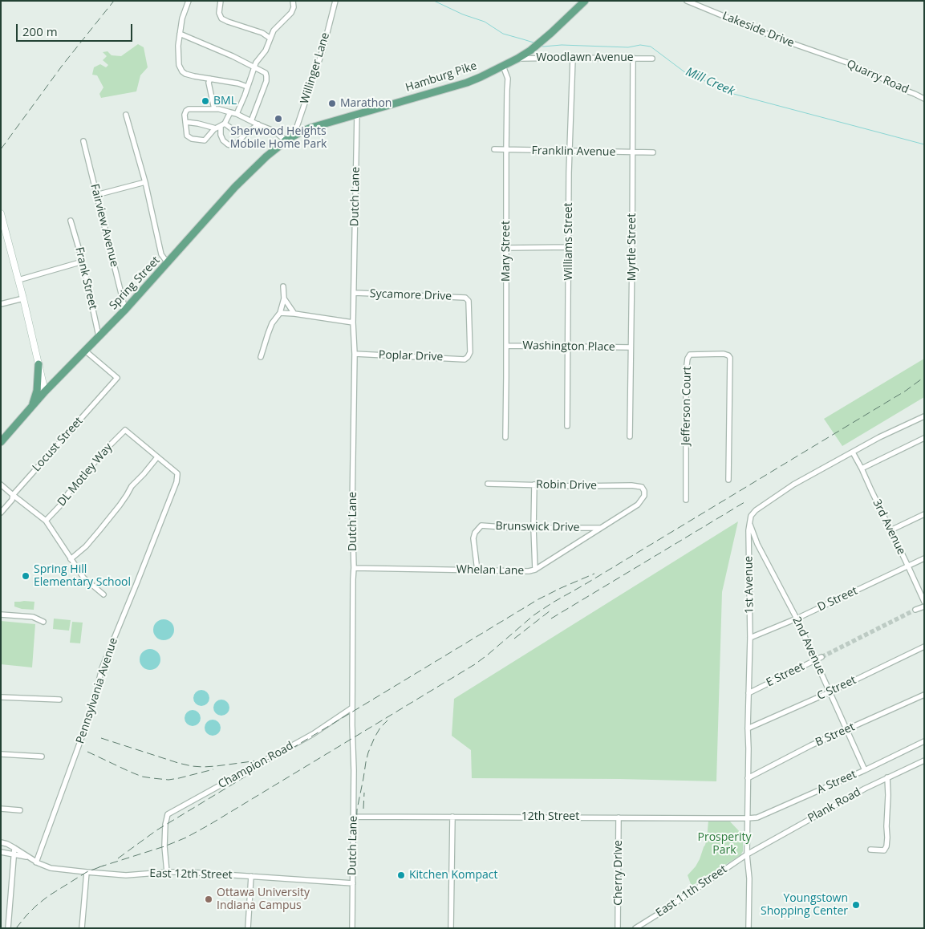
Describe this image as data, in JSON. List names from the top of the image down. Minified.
{"streets":{"main road":["Hamburg Pike","Spring Street"],"street":["Lakeside Drive","Woodlawn Avenue","Willinger Lane","Quarry Road","Franklin Avenue","Dutch Lane","Fairview Avenue","Williams Street","Myrtle Street","Mary Street","Frank Street","Sycamore Drive","Washington Place","Poplar Drive","Jefferson Court","Locust Street","DL Motley Way","Robin Drive","Brunswick Drive","3rd Avenue","Whelan Lane","1st Avenue","D Street","2nd Avenue","E Street","C Street","Pennsylvania Avenue","B Street","Champion Road","A Street","Plank Road","12th Street","Cherry Drive","East 12th Street","East 11th Street"]},"crossings":[["Lakeside Drive","Quarry Road"],["Woodlawn Avenue","Hamburg Pike"],["Woodlawn Avenue","Williams Street"],["Woodlawn Avenue","Myrtle Street"],["Willinger Lane","Hamburg Pike"],["Hamburg Pike","Dutch Lane"],["Hamburg Pike","Mary Street"],["Hamburg Pike","Spring Street"],["Franklin Avenue","Williams Street"],["Franklin Avenue","Myrtle Street"],["Franklin Avenue","Mary Street"],["Dutch Lane","Sycamore Drive"],["Dutch Lane","Poplar Drive"],["Dutch Lane","Whelan Lane"],["Dutch Lane","Champion Road"],["Dutch Lane","12th Street"],["Dutch Lane","East 12th Street"],["Fairview Avenue","Spring Street"],["Williams Street","Washington Place"],["Myrtle Street","Washington Place"],["Mary Street","Washington Place"],["Frank Street","Spring Street"],["Spring Street","Locust Street"],["Sycamore Drive","Poplar Drive"],["DL Motley Way","Pennsylvania Avenue"],["Robin Drive","Whelan Lane"],["Brunswick Drive","Whelan Lane"],["3rd Avenue","D Street"],["1st Avenue","D Street"],["1st Avenue","2nd Avenue"],["1st Avenue","E Street"],["1st Avenue","C Street"],["1st Avenue","B Street"],["1st Avenue","A Street"],["1st Avenue","Plank Road"],["1st Avenue","12th Street"],["1st Avenue","East 11th Street"],["D Street","2nd Avenue"],["2nd Avenue","E Street"],["2nd Avenue","C Street"],["2nd Avenue","B Street"],["2nd Avenue","A Street"],["Pennsylvania Avenue","East 12th Street"],["Champion Road","East 12th Street"],["A Street","12th Street"],["Plank Road","East 11th Street"],["12th Street","Cherry Drive"]],"water":["Mill Creek"],"parks":["Prosperity Park"],"places":["BML","Marathon","Sherwood Heights Mobile Home Park","Spring Hill Elementary School","Kitchen Kompact","Ottawa University Indiana Campus","Youngstown Shopping Center"],"scale_bar":"200 m"}
